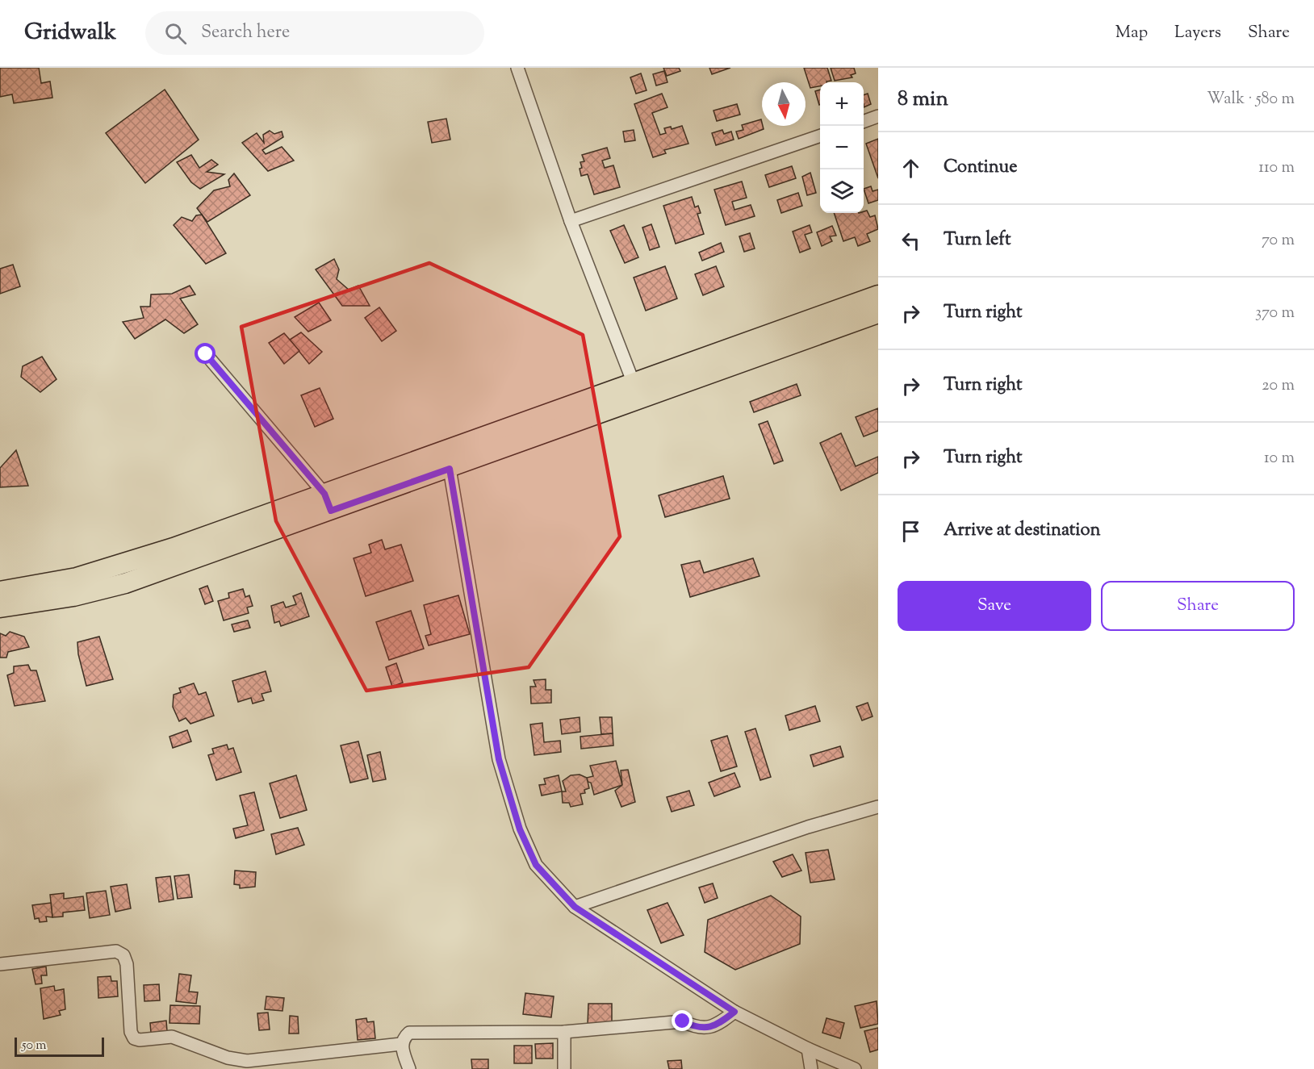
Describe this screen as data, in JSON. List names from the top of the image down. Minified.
{"scale_bar":"50 m","north":"bottom","page":{"header":"Gridwalk","search":"Search here","nav":["Map","Layers","Share"],"heading":["8 min","Walk · 580 m"],"map_buttons":["+","−"],"list":[["Continue","110 m"],["Turn left","70 m"],["Turn right","370 m"],["Turn right","20 m"],["Turn right","10 m"],"Arrive at destination"],"buttons":["Save","Share"],"scale":"50 m"}}
